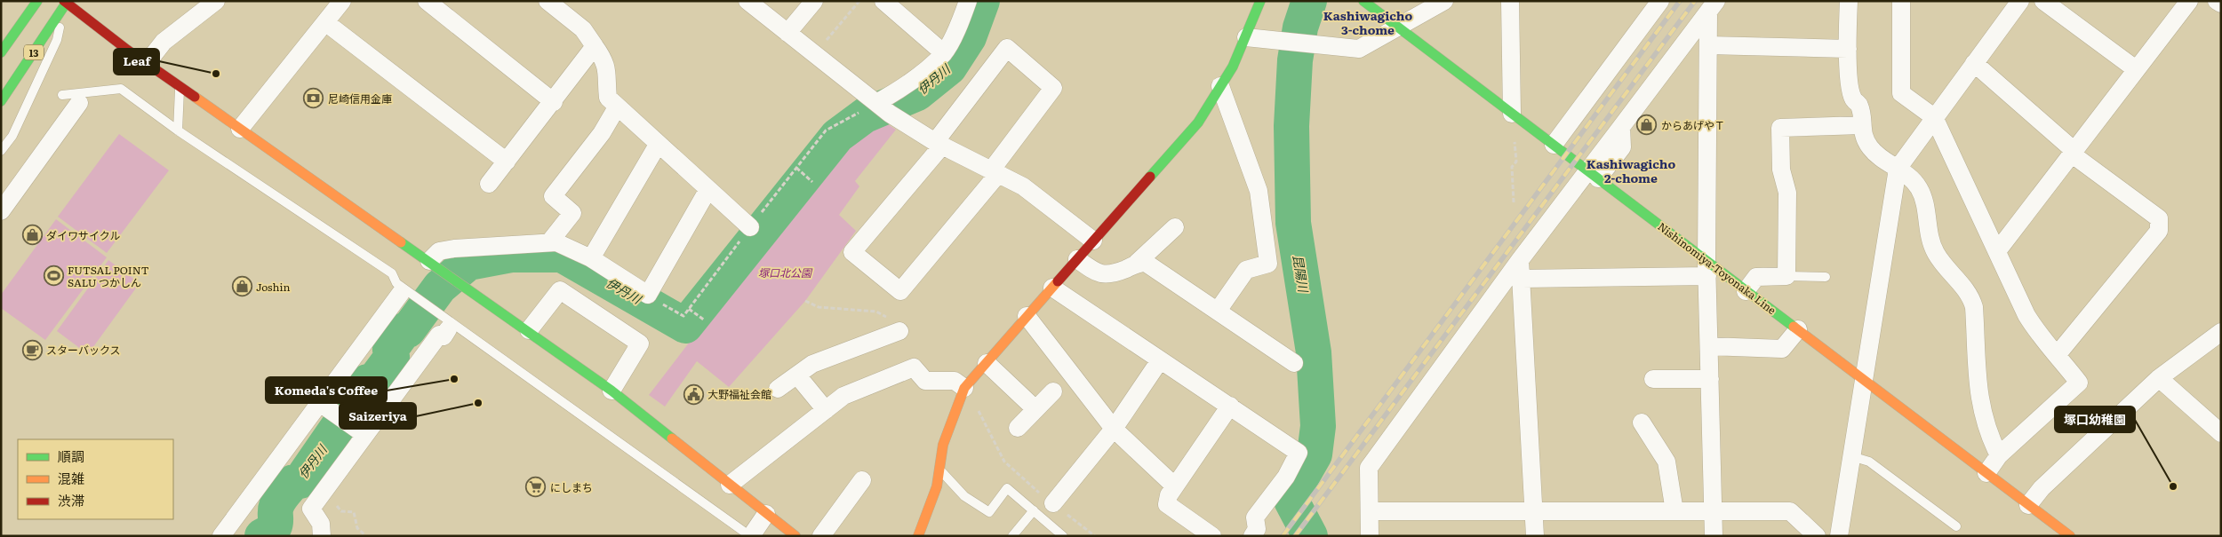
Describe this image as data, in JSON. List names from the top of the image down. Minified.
{"streets":{"street":["13","Nishinomiya-Toyonaka Line"]},"districts":["Kashiwagicho 3-chome","Kashiwagicho 2-chome"],"water":["伊丹川","昆陽川"],"parks":["塚口北公園"],"places":{"other":["Leaf","Komeda's Coffee","Saizeriya","塚口幼稚園"],"bank":["尼崎信用金庫"],"shop":["からあげやＴ","ダイワサイクル","Joshin"],"sports":["FUTSAL POINT SALU つかしん"],"cafe":["スターバックス"],"public building":["大野福祉会館"],"supermarket":["にしまち"]},"legend":["順調","混雑","渋滞"]}
